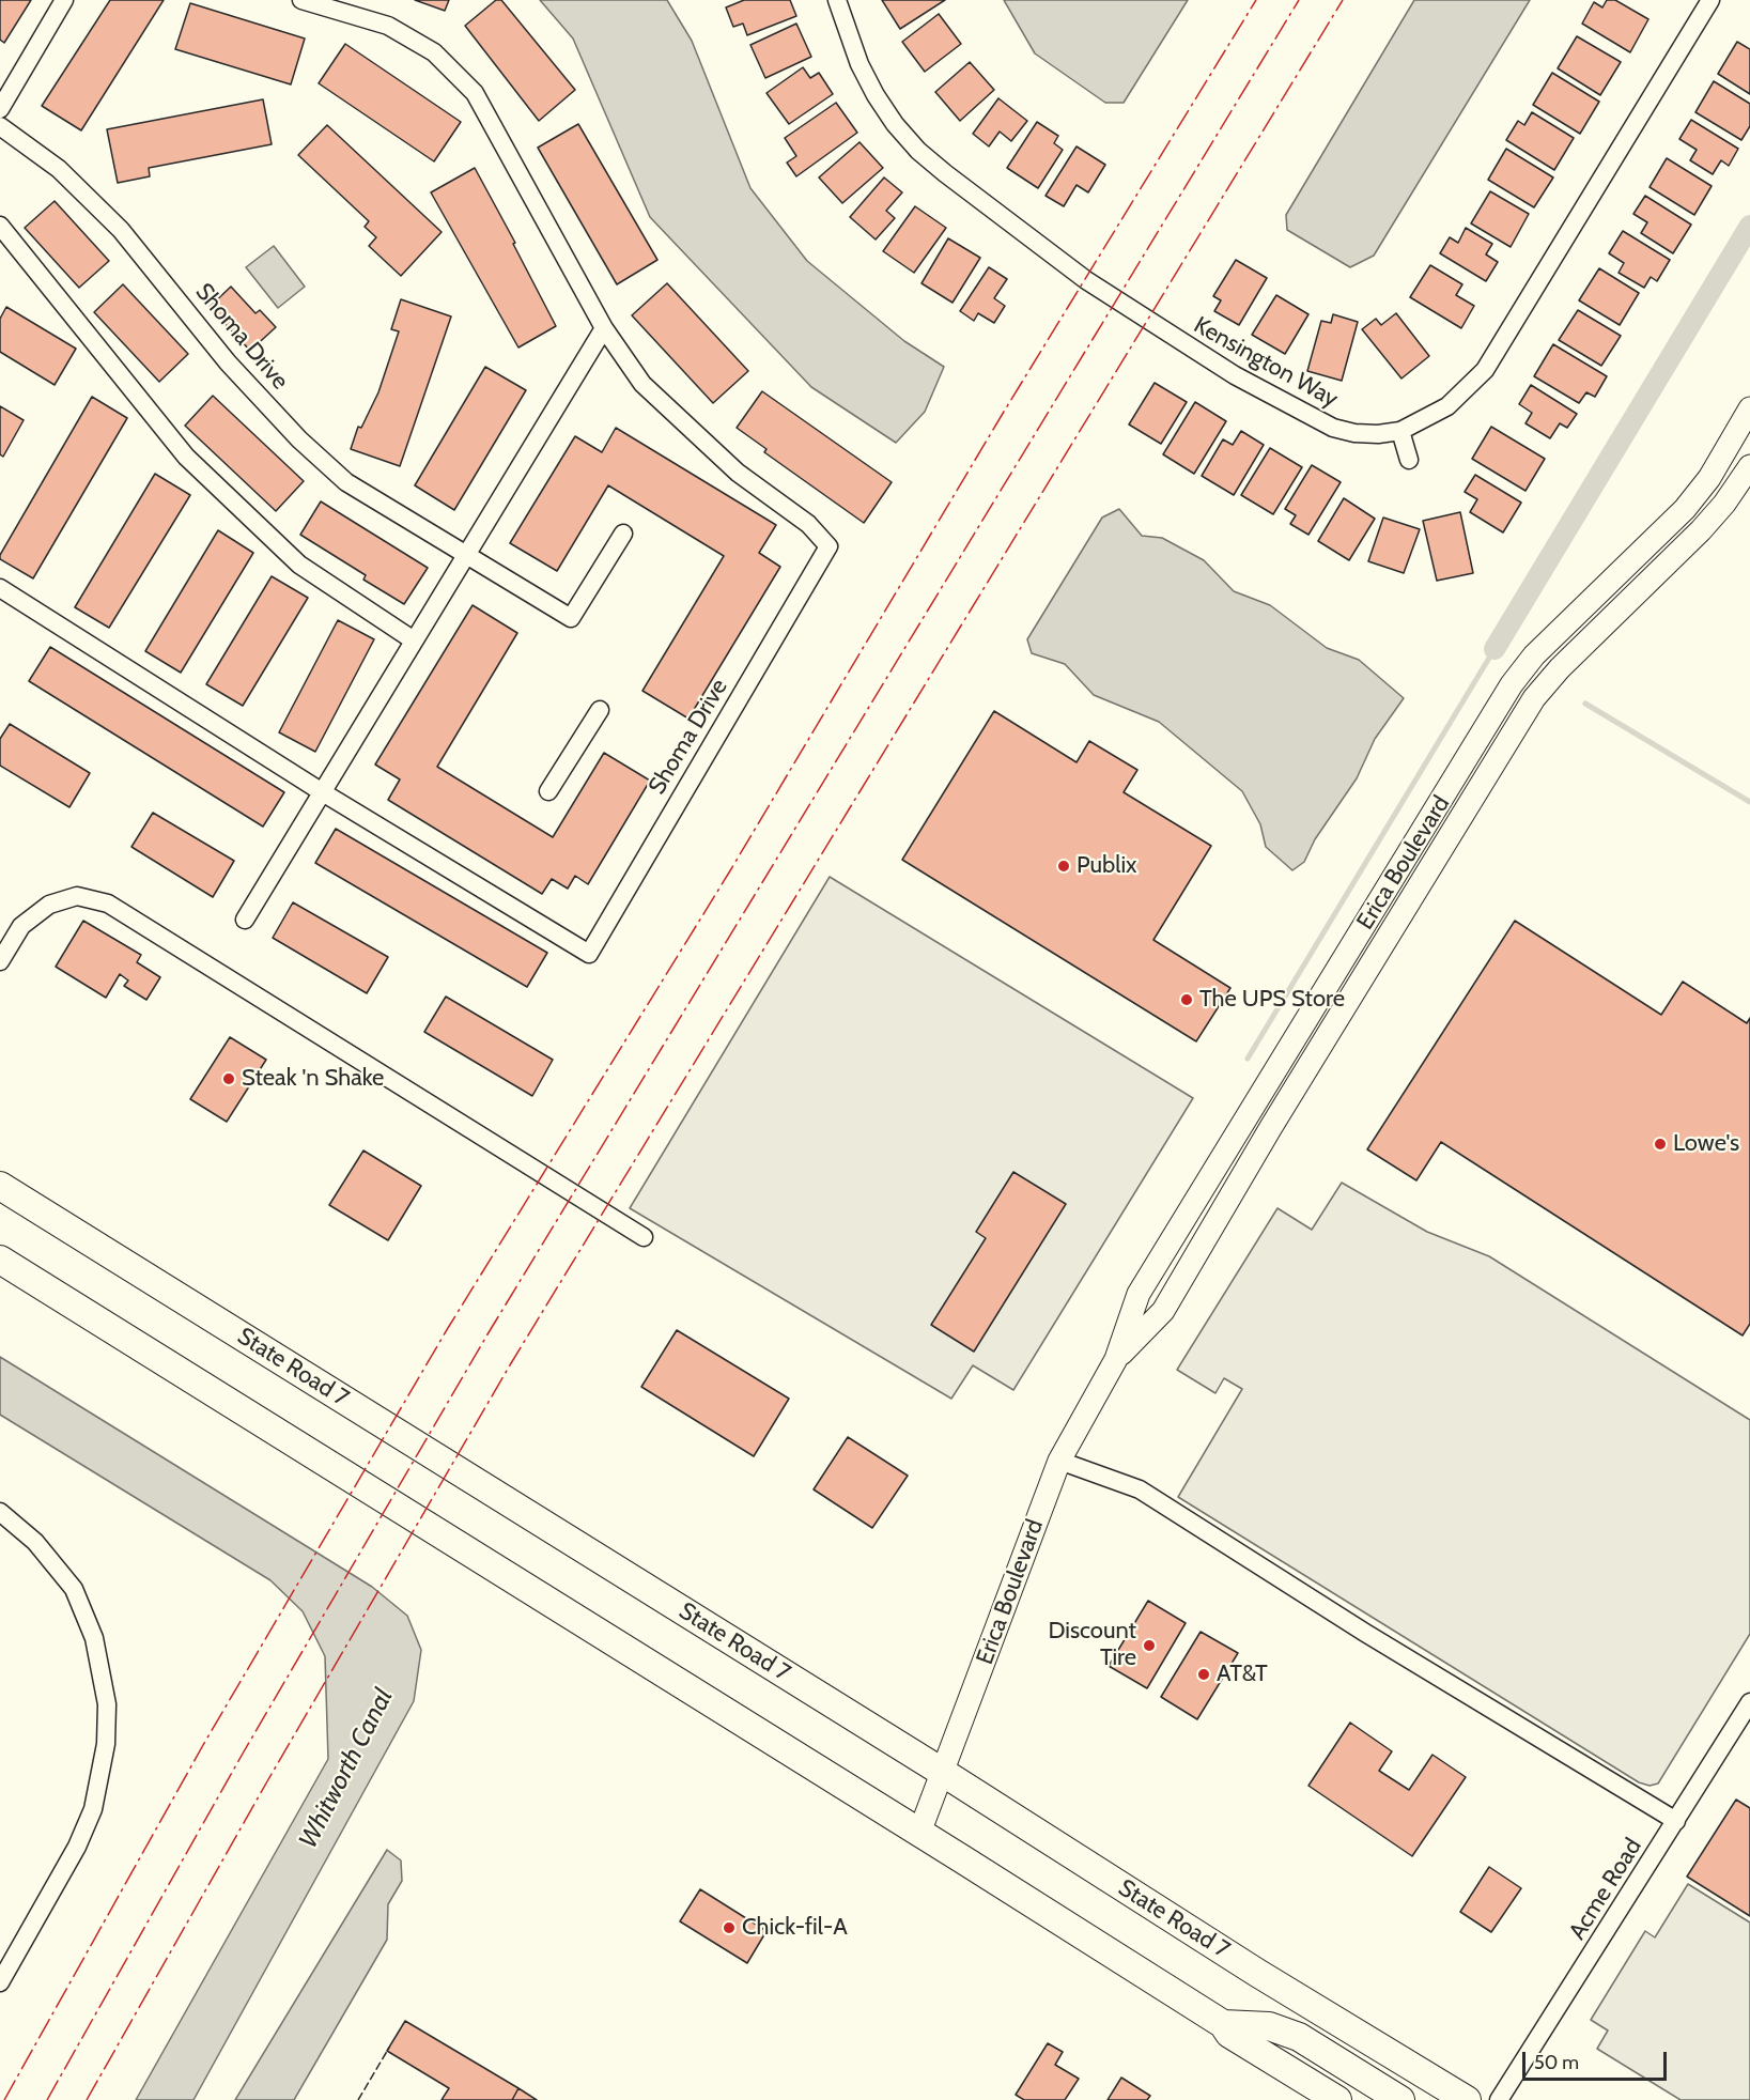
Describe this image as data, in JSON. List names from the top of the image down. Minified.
{"streets":{"main road":["State Road 7"],"street":["Shoma Drive","Kensington Way","Erica Boulevard","Acme Road"]},"crossings":[["Erica Boulevard","State Road 7"]],"water":["Whitworth Canal"],"places":["Publix","The UPS Store","Steak 'n Shake","Lowe's","Discount Tire","AT&T","Chick-fil-A"],"scale_bar":"50 m"}
